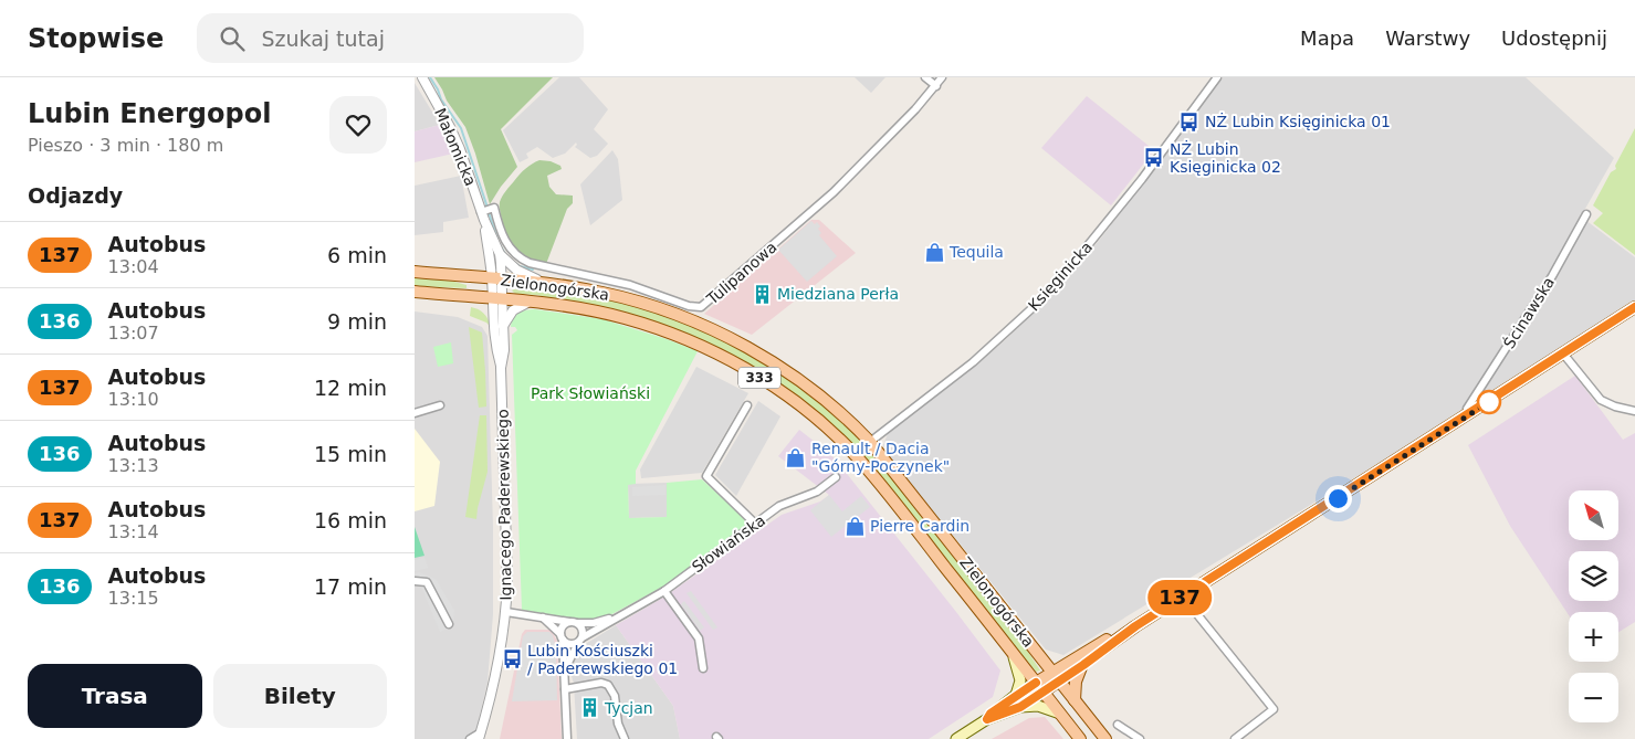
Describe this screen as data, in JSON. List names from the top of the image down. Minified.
{"streets":{"main road":["Zielonogórska","333"],"street":["Małomicka","Tulipanowa","Księginicka","Ścinawska","Ignacego Paderewskiego","Słowiańska"]},"crossings":[["Małomicka","Tulipanowa"],["Małomicka","Zielonogórska"],["Księginicka","Zielonogórska"]],"parks":["Park Słowiański"],"places":{"bus stop":["NŻ Lubin Księginicka 01","NŻ Lubin Księginicka 02","Lubin Kościuszki / Paderewskiego 01"],"shop":["Tequila","Renault / Dacia \"Górny-Poczynek\"","Pierre Cardin"],"building":["Miedziana Perła","Tycjan"]},"lines":["bus line 137"],"north":"top left","page":{"header":"Stopwise","search":"Szukaj tutaj","nav":["Mapa","Warstwy","Udostępnij"],"heading":[["Lubin Energopol","Pieszo · 3 min · 180 m"],"Odjazdy"],"on_map":"137","list":[{"mark":"137","name":"Autobus","note":"13:04","value":"6 min"},{"mark":"136","name":"Autobus","note":"13:07","value":"9 min"},{"mark":"137","name":"Autobus","note":"13:10","value":"12 min"},{"mark":"136","name":"Autobus","note":"13:13","value":"15 min"},{"mark":"137","name":"Autobus","note":"13:14","value":"16 min"},{"mark":"136","name":"Autobus","note":"13:15","value":"17 min"}],"map_buttons":["+","−"],"buttons":["Trasa","Bilety"]}}
